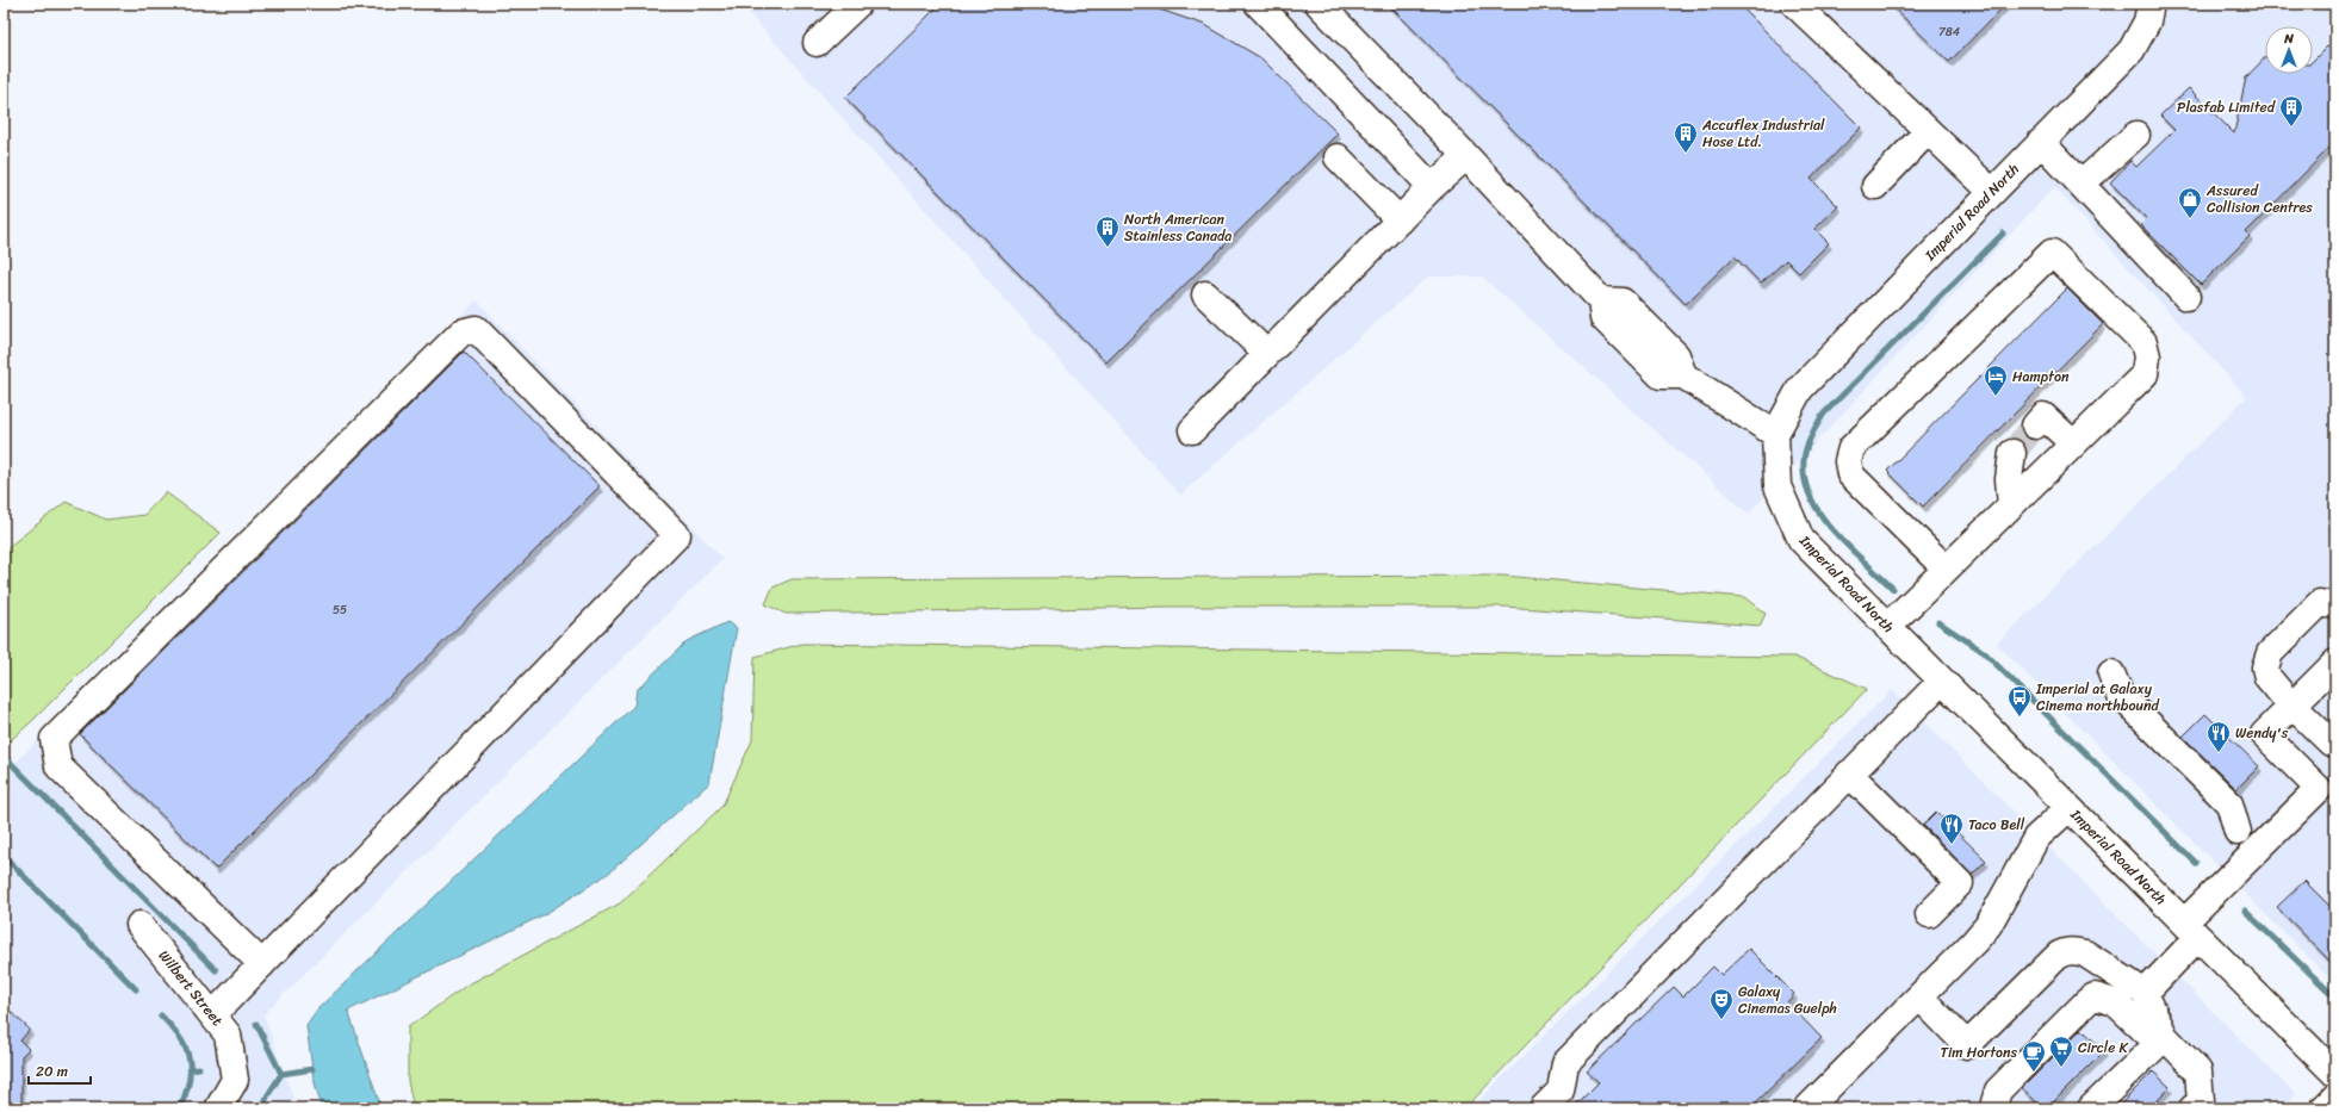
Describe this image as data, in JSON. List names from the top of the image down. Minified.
{"streets":{"street":["Imperial Road North","Wilbert Street"]},"places":{"building":["Plasfab Limited","Accuflex Industrial Hose Ltd.","North American Stainless Canada"],"shop":["Assured Collision Centres"],"hotel":["Hampton"],"bus stop":["Imperial at Galaxy Cinema northbound"],"restaurant":["Wendy's","Taco Bell"],"theatre":["Galaxy Cinemas Guelph"],"supermarket":["Circle K"],"cafe":["Tim Hortons"]},"house_numbers":["784","55"],"scale_bar":"20 m","north":"top"}
